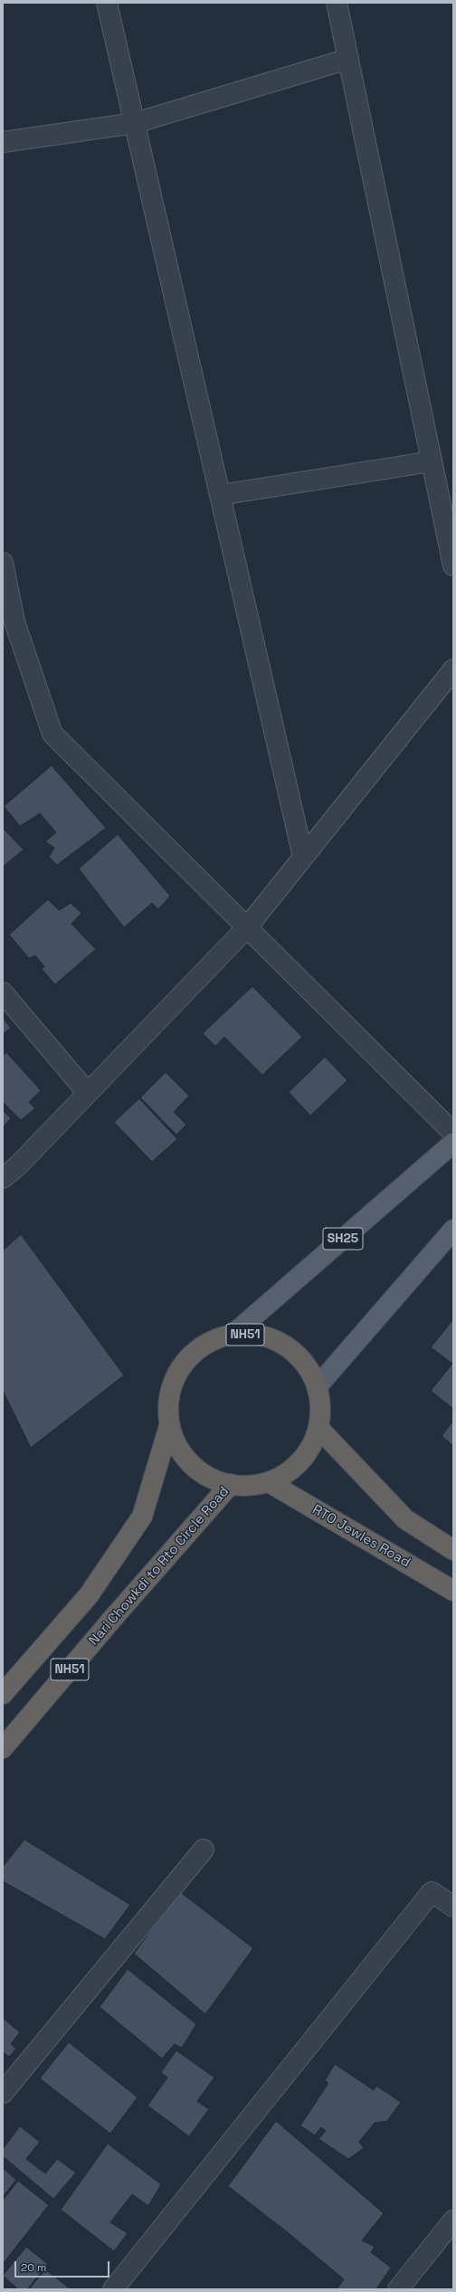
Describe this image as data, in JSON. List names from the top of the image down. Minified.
{"streets":{"highway":["NH51","RTO Jewles Road","Nari Chowkdi to Rto Circle Road"],"main road":["SH25"]},"crossings":[["SH25","NH51"],["NH51","RTO Jewles Road"],["NH51","Nari Chowkdi to Rto Circle Road"]],"scale_bar":"20 m"}
